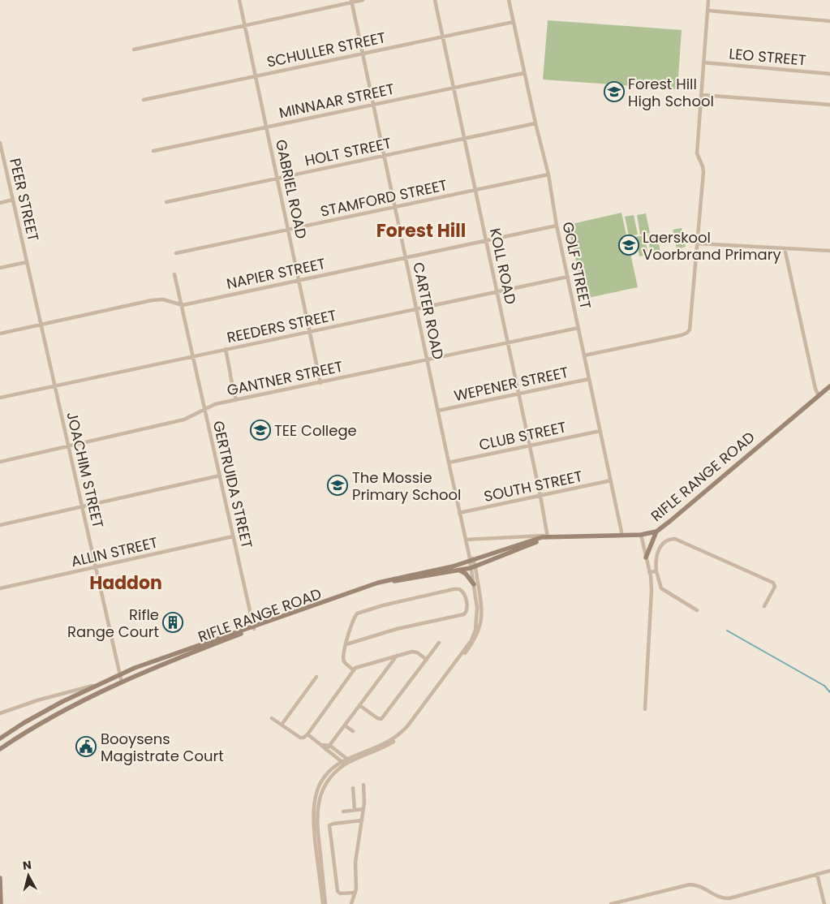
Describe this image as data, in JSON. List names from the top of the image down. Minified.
{"streets":{"main road":["RIFLE RANGE ROAD"],"street":["SCHULLER STREET","LEO STREET","MINNAAR STREET","HOLT STREET","GABRIEL ROAD","STAMFORD STREET","PEER STREET","GOLF STREET","KOLL ROAD","NAPIER STREET","CARTER ROAD","REEDERS STREET","GANTNER STREET","WEPENER STREET","CLUB STREET","JOACHIM STREET","GERTRUIDA STREET","SOUTH STREET","ALLIN STREET"]},"crossings":[["SCHULLER STREET","GABRIEL ROAD"],["SCHULLER STREET","GOLF STREET"],["SCHULLER STREET","KOLL ROAD"],["SCHULLER STREET","CARTER ROAD"],["MINNAAR STREET","GABRIEL ROAD"],["MINNAAR STREET","GOLF STREET"],["MINNAAR STREET","KOLL ROAD"],["MINNAAR STREET","CARTER ROAD"],["HOLT STREET","GABRIEL ROAD"],["HOLT STREET","GOLF STREET"],["HOLT STREET","KOLL ROAD"],["HOLT STREET","CARTER ROAD"],["GABRIEL ROAD","STAMFORD STREET"],["GABRIEL ROAD","NAPIER STREET"],["GABRIEL ROAD","REEDERS STREET"],["GABRIEL ROAD","GANTNER STREET"],["STAMFORD STREET","GOLF STREET"],["STAMFORD STREET","KOLL ROAD"],["STAMFORD STREET","CARTER ROAD"],["PEER STREET","JOACHIM STREET"],["GOLF STREET","NAPIER STREET"],["GOLF STREET","REEDERS STREET"],["GOLF STREET","GANTNER STREET"],["GOLF STREET","WEPENER STREET"],["GOLF STREET","CLUB STREET"],["GOLF STREET","RIFLE RANGE ROAD"],["GOLF STREET","SOUTH STREET"],["KOLL ROAD","NAPIER STREET"],["KOLL ROAD","REEDERS STREET"],["KOLL ROAD","GANTNER STREET"],["KOLL ROAD","WEPENER STREET"],["KOLL ROAD","CLUB STREET"],["KOLL ROAD","RIFLE RANGE ROAD"],["KOLL ROAD","SOUTH STREET"],["NAPIER STREET","CARTER ROAD"],["NAPIER STREET","JOACHIM STREET"],["NAPIER STREET","GERTRUIDA STREET"],["CARTER ROAD","REEDERS STREET"],["CARTER ROAD","GANTNER STREET"],["CARTER ROAD","WEPENER STREET"],["CARTER ROAD","CLUB STREET"],["CARTER ROAD","RIFLE RANGE ROAD"],["CARTER ROAD","SOUTH STREET"],["REEDERS STREET","JOACHIM STREET"],["REEDERS STREET","GERTRUIDA STREET"],["GANTNER STREET","JOACHIM STREET"],["GANTNER STREET","GERTRUIDA STREET"],["JOACHIM STREET","RIFLE RANGE ROAD"],["JOACHIM STREET","ALLIN STREET"],["RIFLE RANGE ROAD","GERTRUIDA STREET"],["GERTRUIDA STREET","ALLIN STREET"]],"districts":["Forest Hill","Haddon"],"places":{"school or university":["Forest Hill High School","Laerskool Voorbrand Primary","TEE College","The Mossie Primary School"],"building":["Rifle Range Court"],"public building":["Booysens Magistrate Court"]},"north":"top"}
